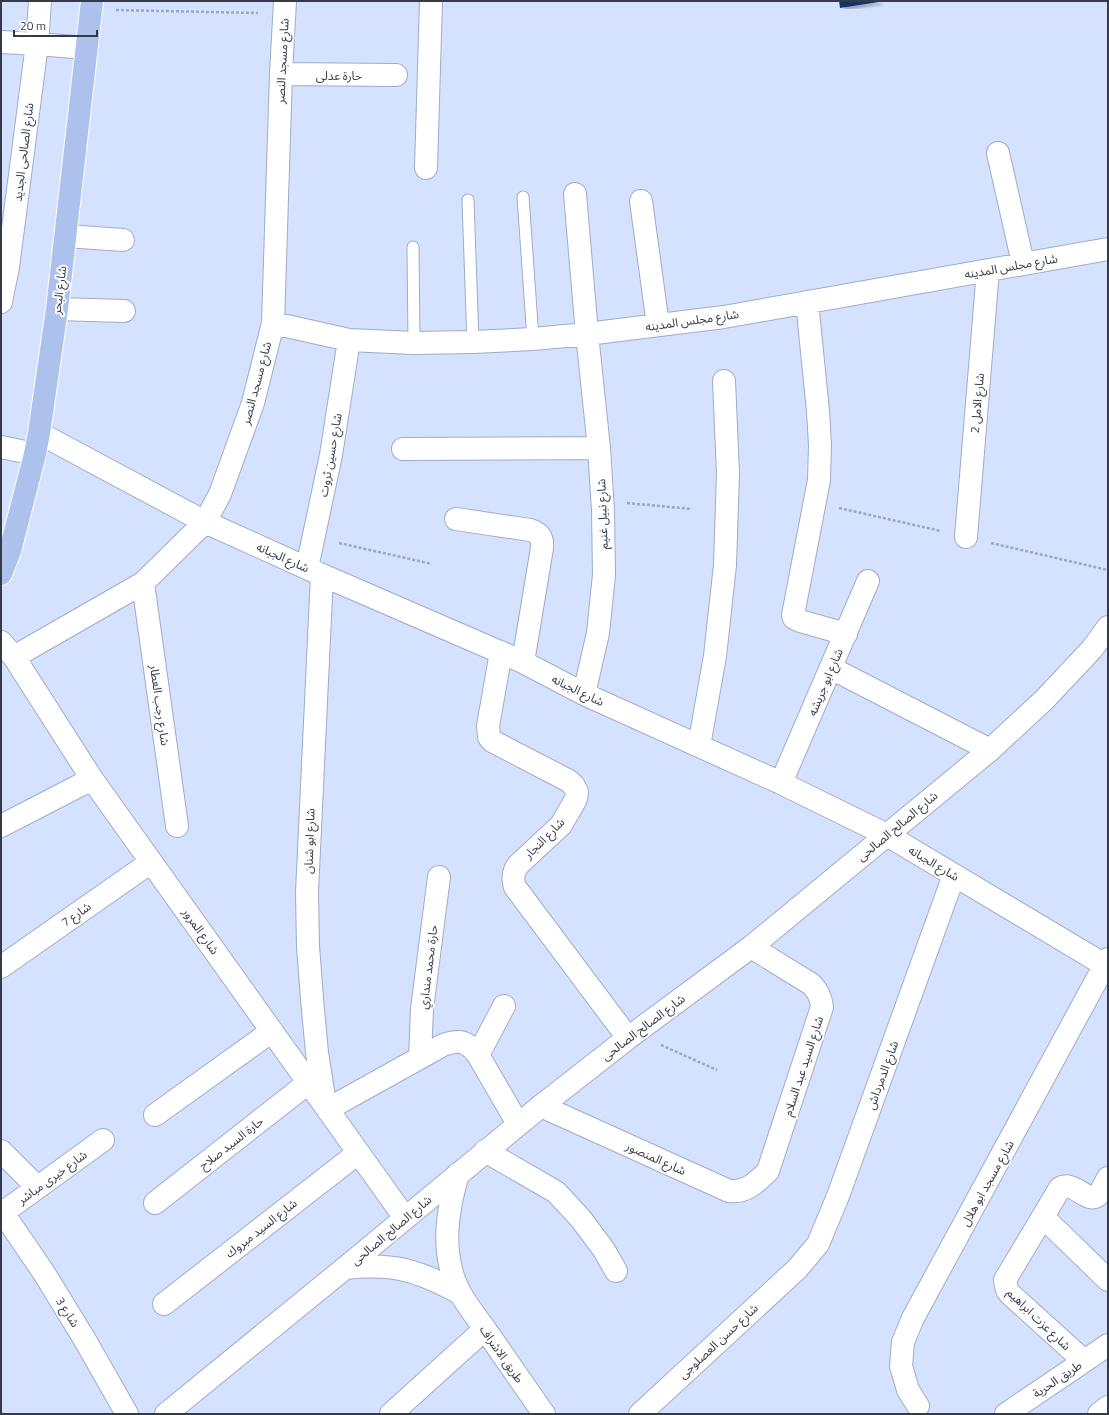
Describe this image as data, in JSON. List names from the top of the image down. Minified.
{"streets":{"main road":["شارع البحر"],"street":["شارع مسجد النصر","حارة عدلى","شارع الصالحى الجديد","شارع مجلس المدينه","شارع الامل 2","شارع حسين ثروت","شارع نبيل غنيم","شارع الجبانه","شارع ابو جريشه","شارع رجب العطار","شارع الصالح الصالحى","شارع النجار","شارع ابو شنان","شارع 7","شارع المرور","حارة محمد منداري","شارع السيد عبد السلام","شارع الدمرداش","حارة السيد صلاح","شارع المنصور","شارع خيرى مباشر","شارع مسجد ابو هلال","شارع السيد مبروك","شارع 3","شارع عزت ابراهيم","شارع حسن العصلوجى","طريق الاشراف","طريق الحرية"]},"crossings":[["شارع مسجد النصر","حارة عدلى"],["شارع مسجد النصر","شارع مجلس المدينه"],["شارع مسجد النصر","شارع الجبانه"],["شارع مسجد النصر","شارع رجب العطار"],["شارع مسجد النصر","شارع المرور"],["شارع مجلس المدينه","شارع الامل 2"],["شارع مجلس المدينه","شارع حسين ثروت"],["شارع مجلس المدينه","شارع نبيل غنيم"],["شارع البحر","شارع الجبانه"],["شارع حسين ثروت","شارع الجبانه"],["شارع حسين ثروت","شارع ابو شنان"],["شارع نبيل غنيم","شارع الجبانه"],["شارع الجبانه","شارع ابو جريشه"],["شارع الجبانه","شارع الصالح الصالحى"],["شارع الجبانه","شارع النجار"],["شارع الجبانه","شارع ابو شنان"],["شارع الجبانه","شارع الدمرداش"],["شارع الجبانه","شارع مسجد ابو هلال"],["شارع الصالح الصالحى","شارع النجار"],["شارع الصالح الصالحى","شارع المرور"],["شارع الصالح الصالحى","شارع السيد عبد السلام"],["شارع الصالح الصالحى","شارع المنصور"],["شارع الصالح الصالحى","طريق الاشراف"],["شارع ابو شنان","شارع المرور"],["شارع 7","شارع المرور"],["شارع المرور","حارة السيد صلاح"],["شارع المرور","شارع السيد مبروك"],["شارع السيد عبد السلام","شارع المنصور"],["شارع الدمرداش","شارع حسن العصلوجى"],["شارع خيرى مباشر","شارع 3"],["شارع عزت ابراهيم","طريق الحرية"]],"scale_bar":"20 m"}
